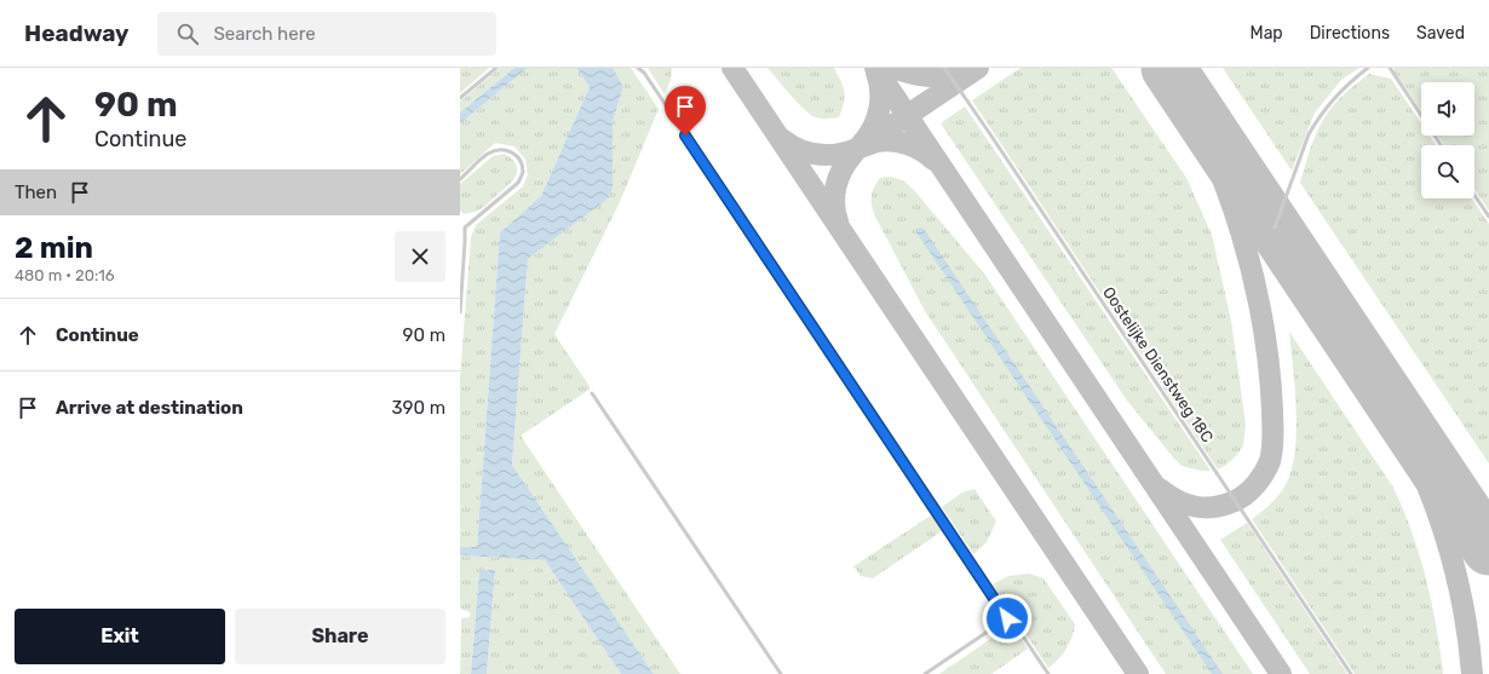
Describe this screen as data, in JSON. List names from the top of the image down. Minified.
{"streets":{"lane":["Oostelijke Dienstweg 18C"]},"page":{"header":"Headway","search":"Search here","nav":["Map","Directions","Saved"],"turn":["90 m","Continue"],"then":"Then","heading":["2 min","480 m · 20:16"],"list":[{"name":"Continue","value":"90 m"},{"name":"Arrive at destination","value":"390 m"}],"buttons":["Exit","Share"]}}
